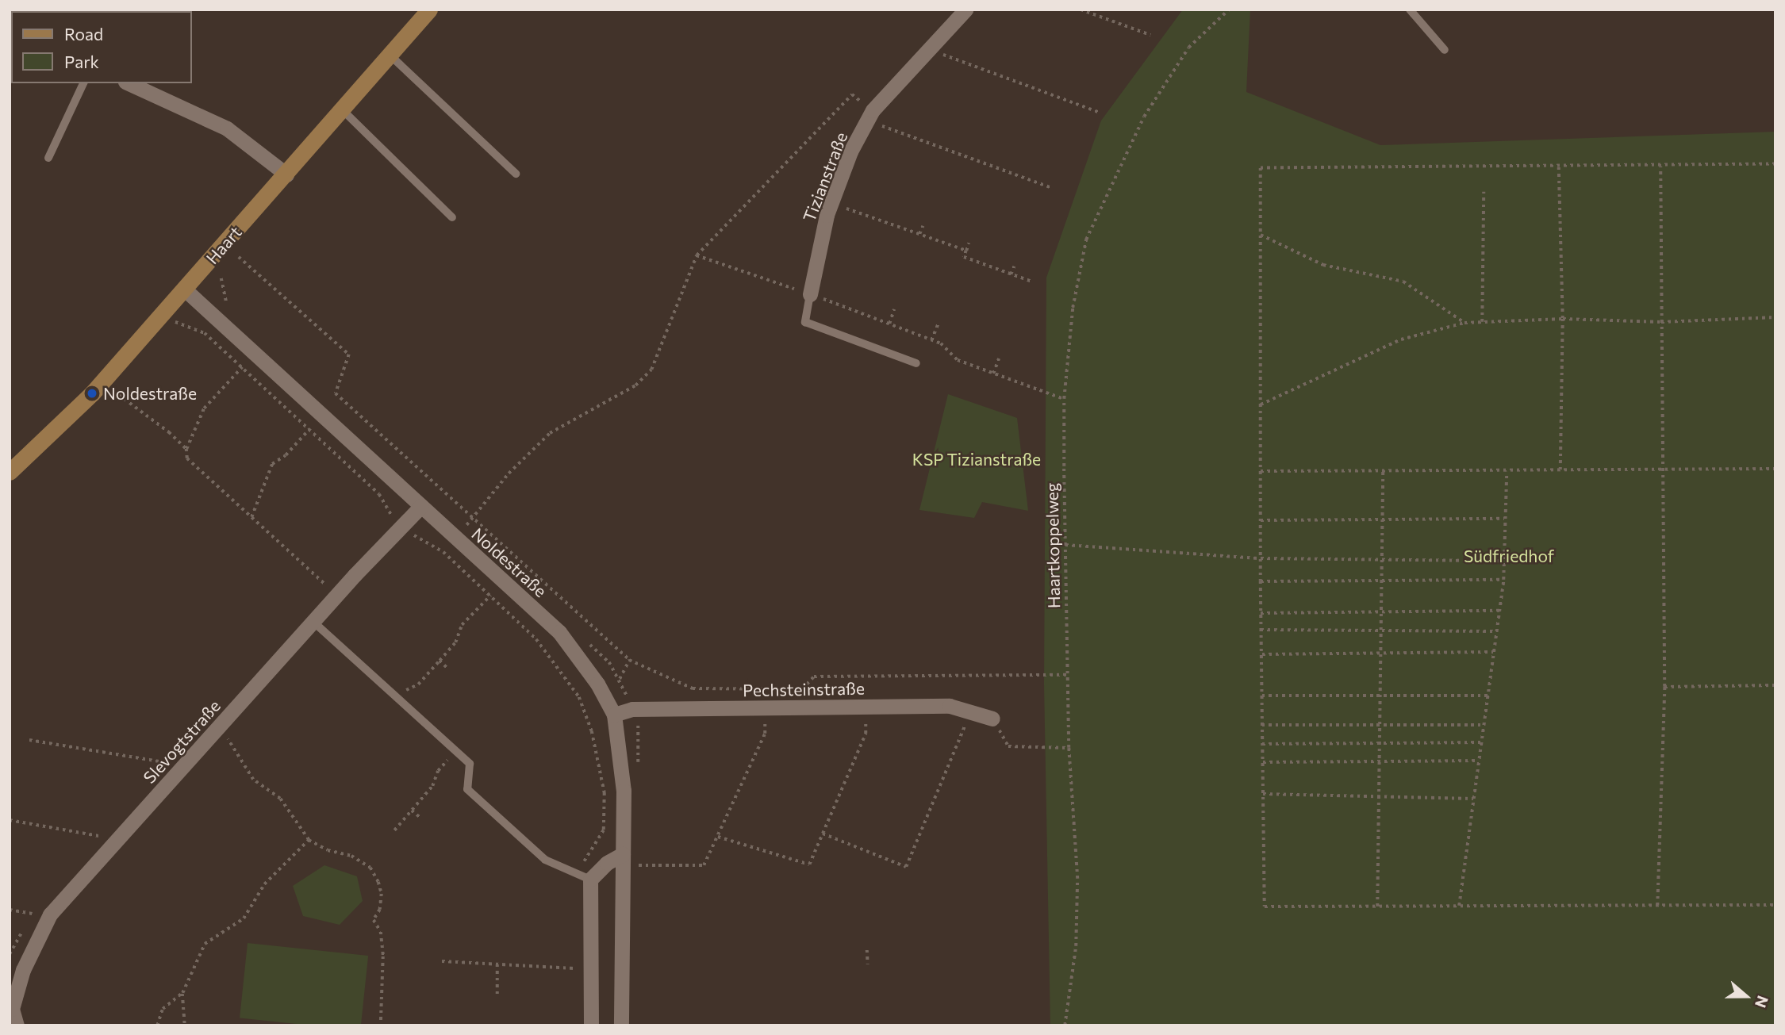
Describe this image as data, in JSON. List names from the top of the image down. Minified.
{"streets":{"main road":["Haart"],"street":["Tizianstraße","Noldestraße","Pechsteinstraße","Slevogtstraße"],"path":["Haartkoppelweg"]},"crossings":[["Haart","Noldestraße"],["Noldestraße","Pechsteinstraße"],["Noldestraße","Slevogtstraße"]],"parks":["KSP Tizianstraße","Südfriedhof"],"places":["Noldestraße"],"legend":["Road","Park"],"north":"right"}
